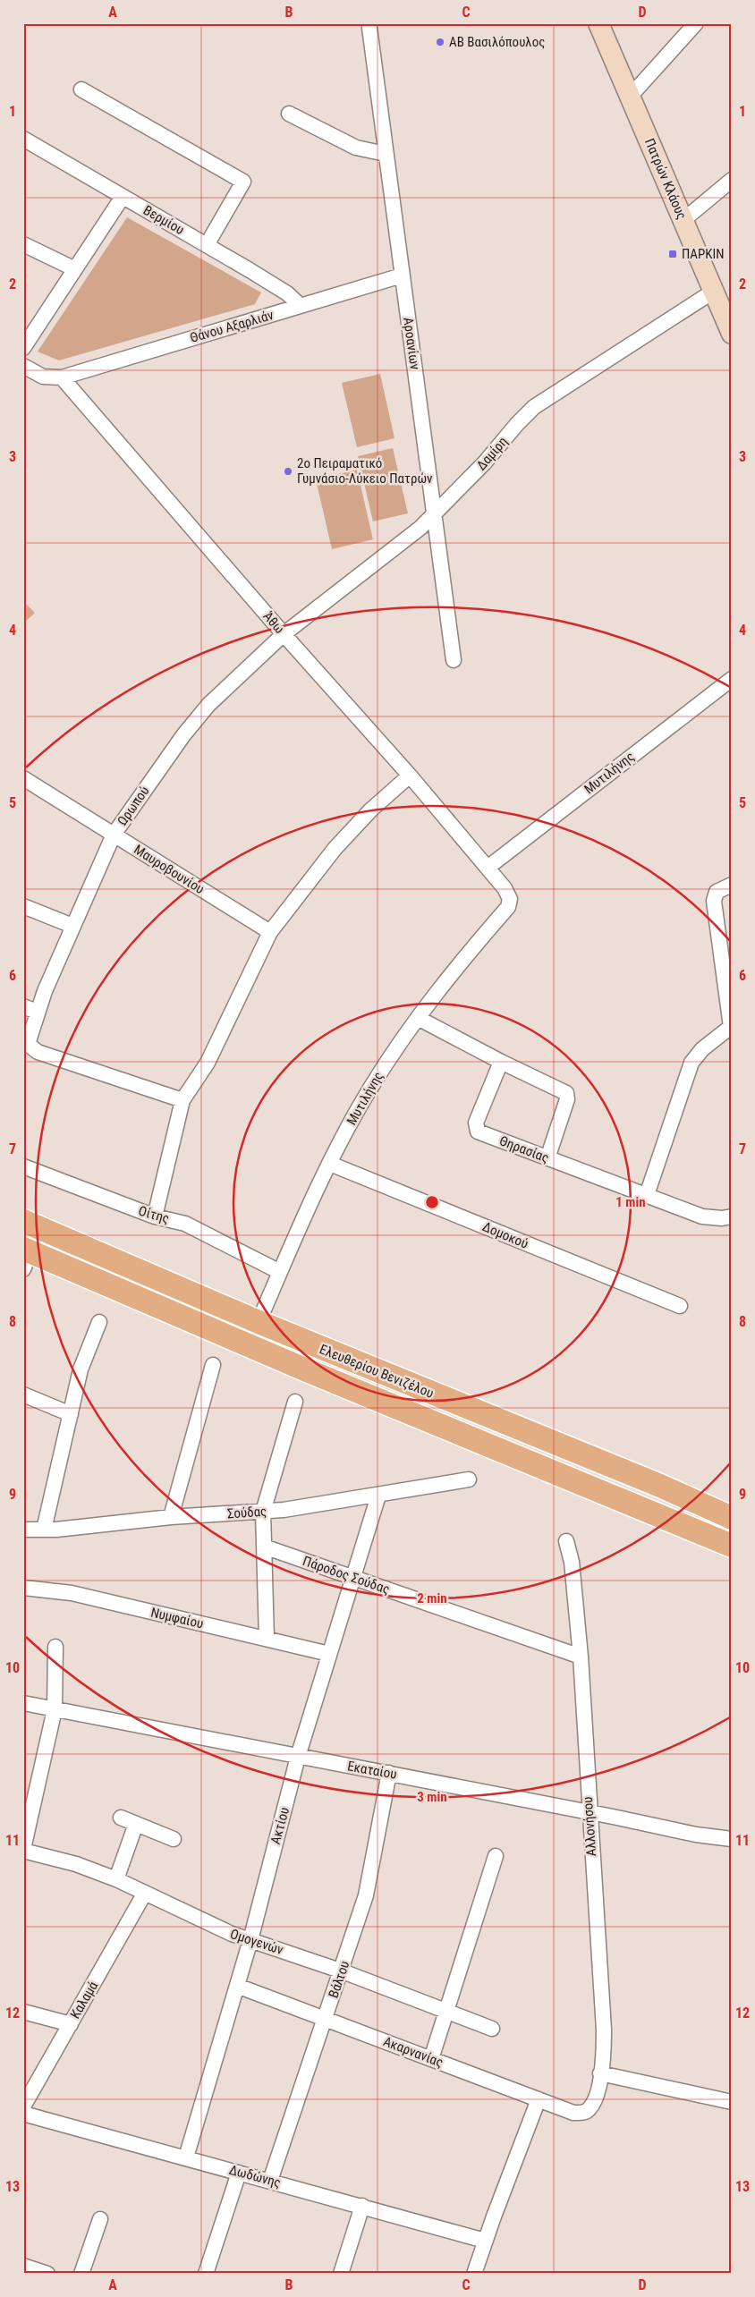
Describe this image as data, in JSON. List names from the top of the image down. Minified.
{"streets":{"main road":["Πατρών Κλάους","Ελευθερίου Βενιζέλου"],"street":["Βερμίου","Θάνου Αξαρλιάν","Αροανίων","Δαμίρη","Άθω","Μυτιλήνης","Ωρωπού","Μαυροβουνίου","Θηρασίας","Οίτης","Δομοκού","Σούδας","Πάροδος Σούδας","Νυμφαίου","Εκαταίου","Ακτίου","Αλλονήσου","Ομογενών","Βάλτου","Καλαμά","Ακαρνανίας","Δωδώνης"]},"crossings":[["Πατρών Κλάους","Δαμίρη"],["Βερμίου","Θάνου Αξαρλιάν"],["Θάνου Αξαρλιάν","Αροανίων"],["Θάνου Αξαρλιάν","Άθω"],["Αροανίων","Δαμίρη"],["Δαμίρη","Άθω"],["Δαμίρη","Ωρωπού"],["Άθω","Μυτιλήνης"],["Άθω","Ωρωπού"],["Μυτιλήνης","Οίτης"],["Μυτιλήνης","Δομοκού"],["Μυτιλήνης","Ελευθερίου Βενιζέλου"],["Ωρωπού","Μαυροβουνίου"],["Σούδας","Ακτίου"],["Πάροδος Σούδας","Ακτίου"],["Πάροδος Σούδας","Αλλονήσου"],["Νυμφαίου","Ακτίου"],["Εκαταίου","Ακτίου"],["Εκαταίου","Αλλονήσου"],["Εκαταίου","Βάλτου"],["Ακτίου","Ομογενών"],["Ακτίου","Ακαρνανίας"],["Ακτίου","Δωδώνης"],["Αλλονήσου","Ακαρνανίας"],["Ομογενών","Βάλτου"],["Ομογενών","Καλαμά"],["Βάλτου","Ακαρνανίας"],["Βάλτου","Δωδώνης"]],"places":{"other":["ΑΒ Βασιλόπουλος","2ο Πειραματικό Γυμνάσιο-Λύκειο Πατρών"],"transit":["ΠΑΡΚΙΝ"]},"grid":{"columns":["A","B","C","D"],"rows":["1","2","3","4","5","6","7","8","9","10","11","12","13"]},"rings":["1 min","2 min","3 min"]}
